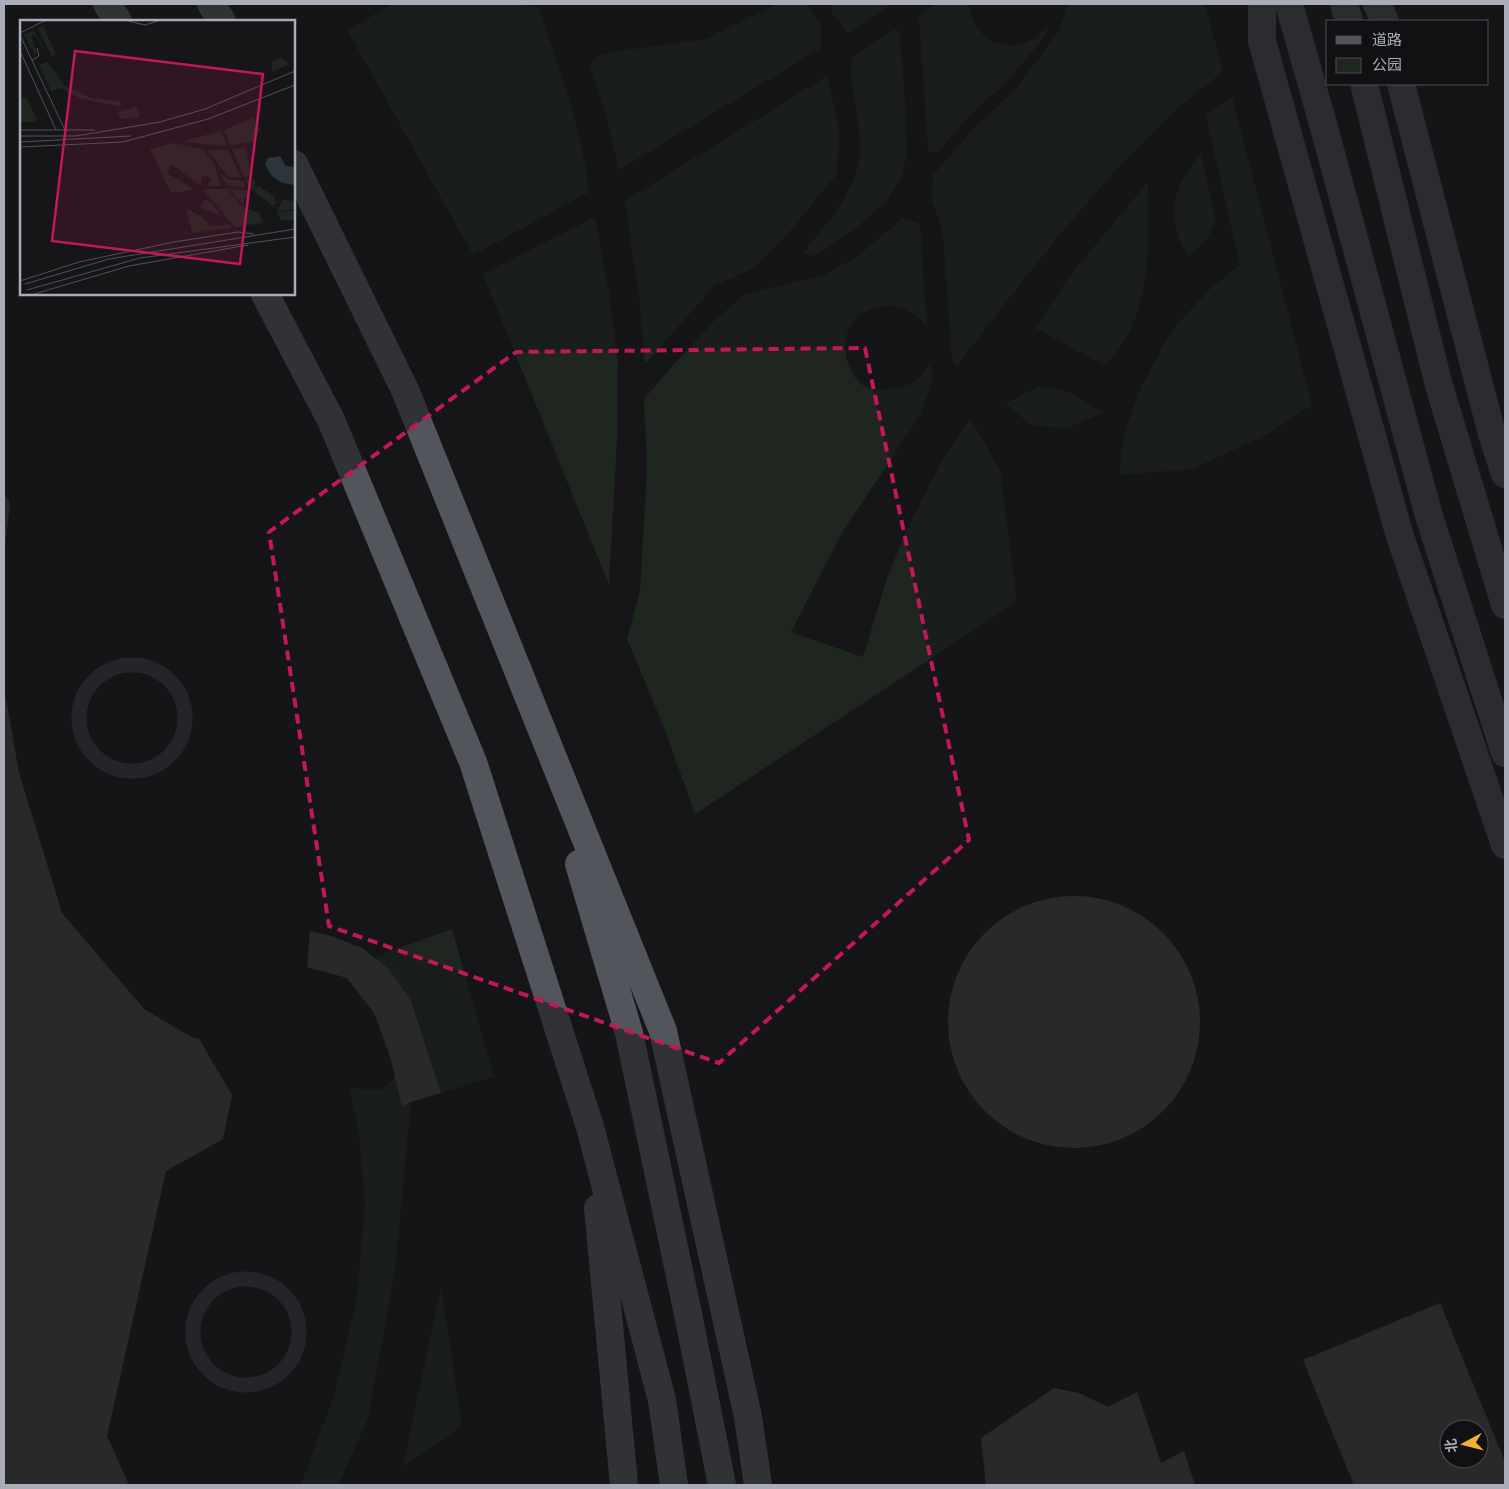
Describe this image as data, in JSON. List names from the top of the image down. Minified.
{"legend":["道路","公园"],"north":"left"}
